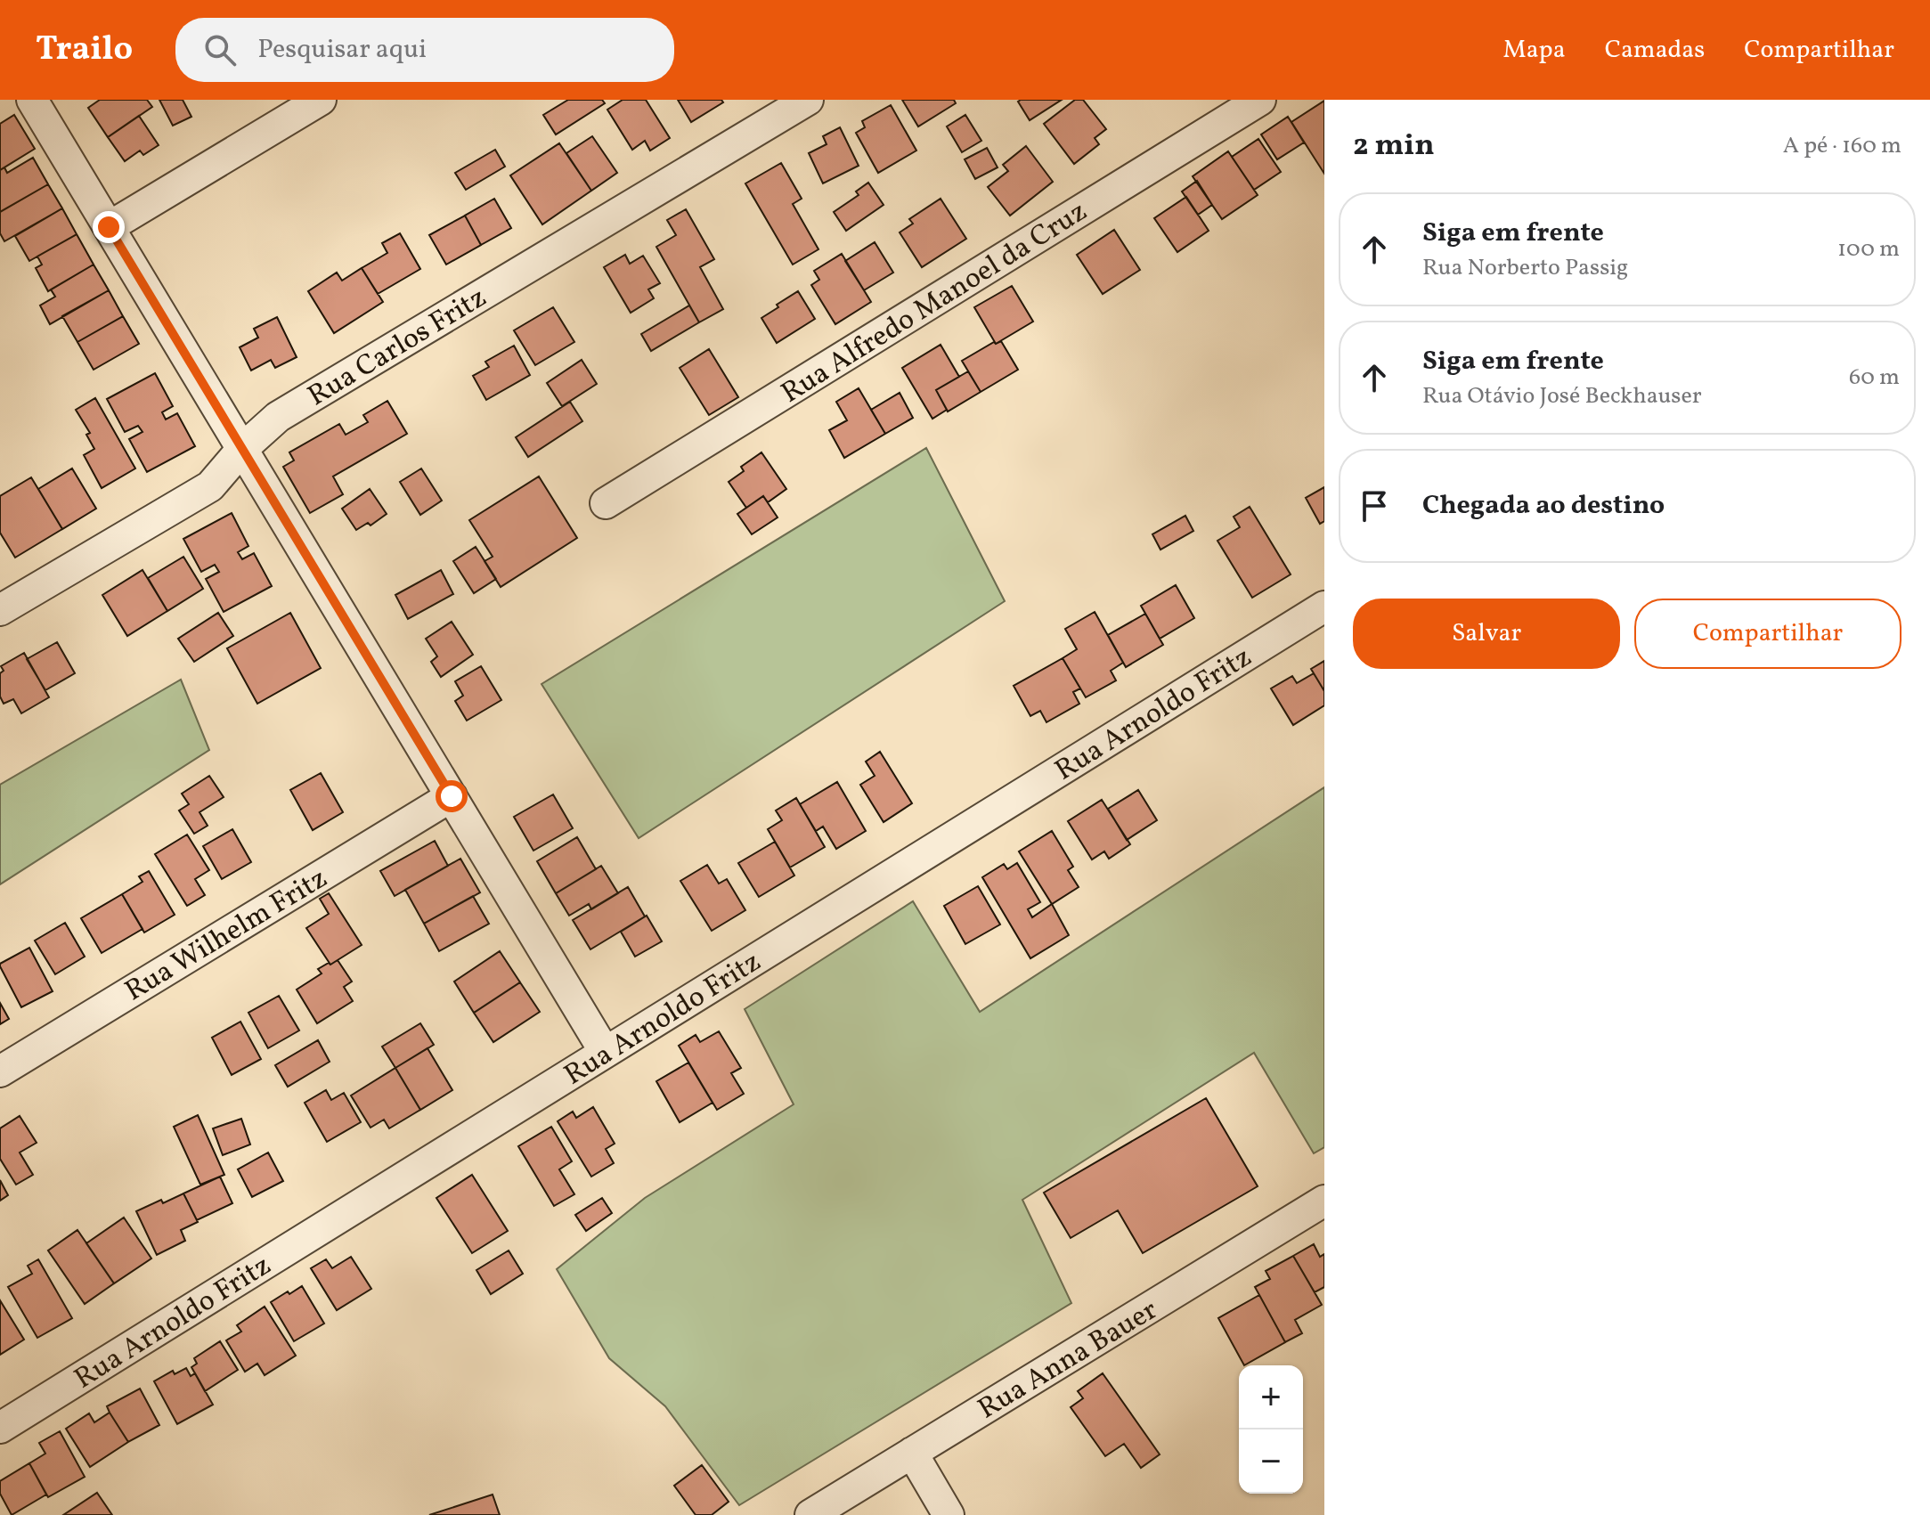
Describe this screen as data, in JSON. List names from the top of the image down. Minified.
{"streets":{"street":["Rua Alfredo Manoel da Cruz","Rua Carlos Fritz","Rua Arnoldo Fritz","Rua Wilhelm Fritz","Rua Anna Bauer"]},"page":{"header":"Trailo","search":"Pesquisar aqui","nav":["Mapa","Camadas","Compartilhar"],"heading":["2 min","A pé · 160 m"],"list":[["Siga em frente","Rua Norberto Passig","100 m"],["Siga em frente","Rua Otávio José Beckhauser","60 m"],"Chegada ao destino"],"buttons":["Salvar","Compartilhar"],"map_buttons":["+","−"]}}
